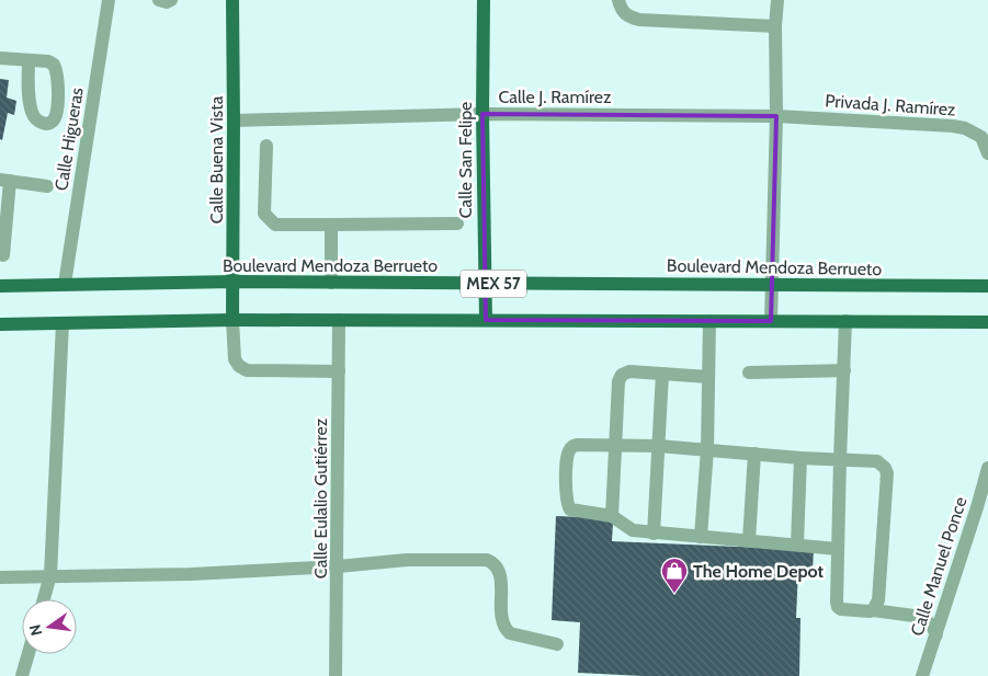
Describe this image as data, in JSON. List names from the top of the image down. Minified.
{"streets":{"main road":["Calle Buena Vista","Calle San Felipe","Boulevard Mendoza Berrueto","MEX 57"],"street":["Calle J. Ramírez","Privada J. Ramírez","Calle Higueras","Calle Eulalio Gutiérrez","Calle Manuel Ponce"]},"crossings":[["Calle J. Ramírez","Privada J. Ramírez"],["Calle J. Ramírez","Calle Buena Vista"],["Calle J. Ramírez","Calle San Felipe"],["Calle Higueras","Boulevard Mendoza Berrueto"],["Calle Buena Vista","Boulevard Mendoza Berrueto"],["Calle Buena Vista","MEX 57"],["Calle San Felipe","Boulevard Mendoza Berrueto"],["Calle San Felipe","MEX 57"],["MEX 57","Calle Eulalio Gutiérrez"]],"places":{"shop":["The Home Depot"]},"north":"left"}
